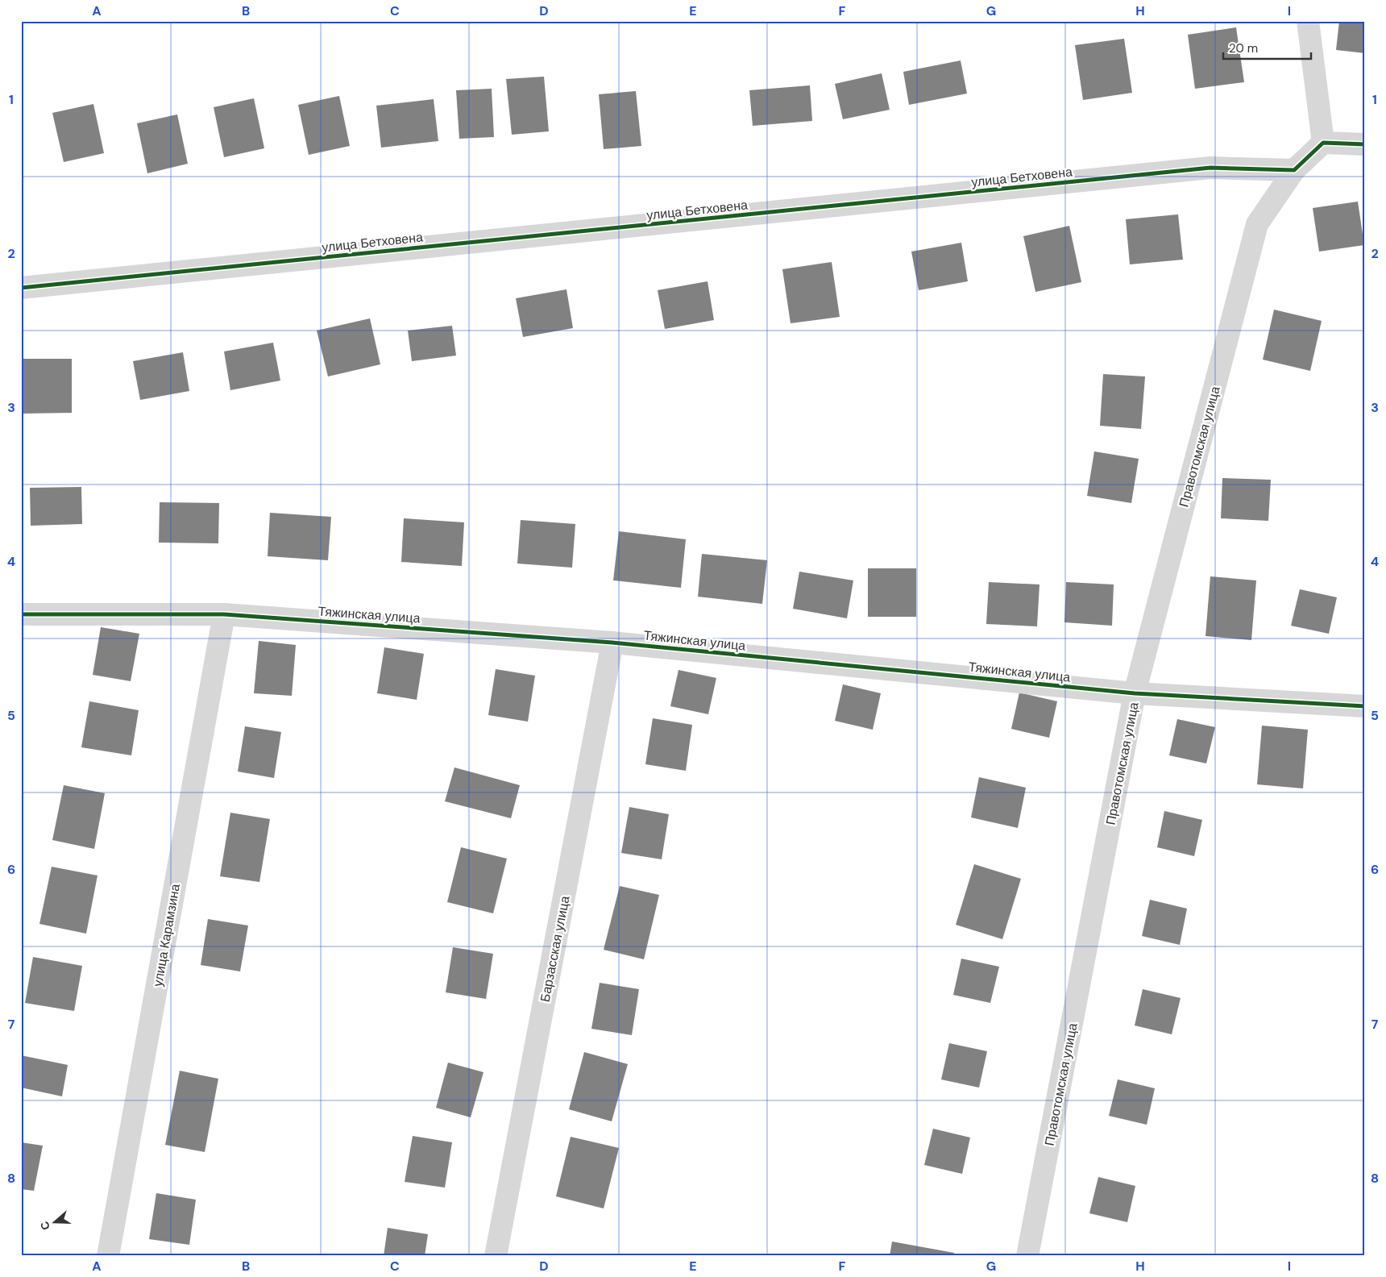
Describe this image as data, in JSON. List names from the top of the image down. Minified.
{"streets":{"street":["улица Бетховена","Правотомская улица","Тяжинская улица","улица Карамзина","Барзасская улица"]},"crossings":[["улица Бетховена","Правотомская улица"],["Правотомская улица","Тяжинская улица"],["Тяжинская улица","улица Карамзина"],["Тяжинская улица","Барзасская улица"]],"scale_bar":"20 m","north":"left","grid":{"columns":["A","B","C","D","E","F","G","H","I"],"rows":["1","2","3","4","5","6","7","8"]}}
